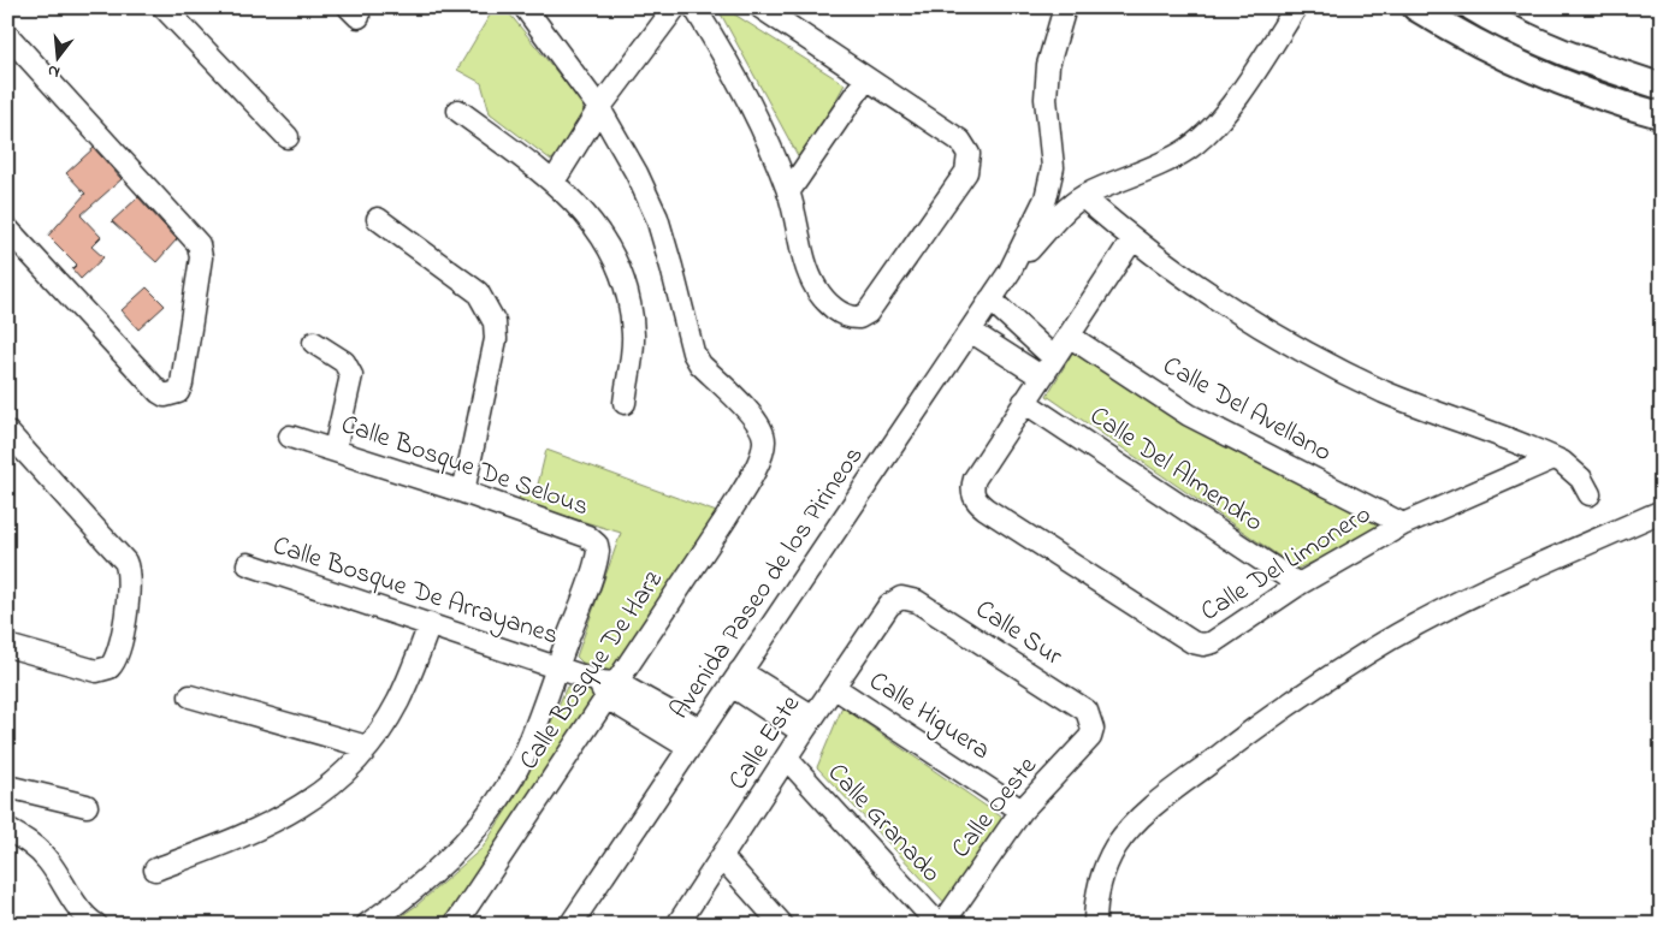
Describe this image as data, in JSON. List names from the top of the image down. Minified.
{"streets":{"street":["Calle Del Avellano","Calle Bosque De Selous","Calle Del Almendro","Calle Del Limonero","Avenida Paseo de los Pirineos","Calle Bosque De Arrayanes","Calle Sur","Calle Bosque De Harz","Calle Higuera","Calle Este","Calle Oeste","Calle Granado"]},"crossings":[["Calle Del Avellano","Calle Del Limonero"],["Calle Bosque De Selous","Calle Bosque De Arrayanes"],["Calle Del Almendro","Calle Del Limonero"],["Avenida Paseo de los Pirineos","Calle Bosque De Arrayanes"],["Calle Bosque De Arrayanes","Calle Bosque De Harz"],["Calle Sur","Calle Este"],["Calle Sur","Calle Oeste"],["Calle Higuera","Calle Este"],["Calle Higuera","Calle Oeste"],["Calle Este","Calle Granado"],["Calle Oeste","Calle Granado"]],"north":"bottom"}
